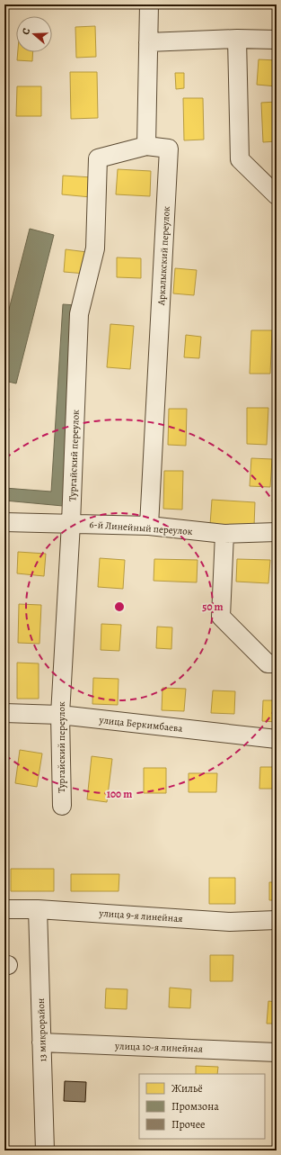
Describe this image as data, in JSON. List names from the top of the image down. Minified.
{"streets":{"street":["Аркалыкский переулок","Тургайский переулок","6-й Линейный переулок","улица Беркимбаева","улица 9-я линейная","13 микрорайон","улица 10-я линейная"]},"crossings":[["Аркалыкский переулок","Тургайский переулок"],["Аркалыкский переулок","6-й Линейный переулок"],["Тургайский переулок","6-й Линейный переулок"],["Тургайский переулок","улица Беркимбаева"],["улица 9-я линейная","13 микрорайон"],["13 микрорайон","улица 10-я линейная"]],"legend":["Жильё","Промзона","Прочее"],"north":"left","rings":["50 m","100 m"]}
